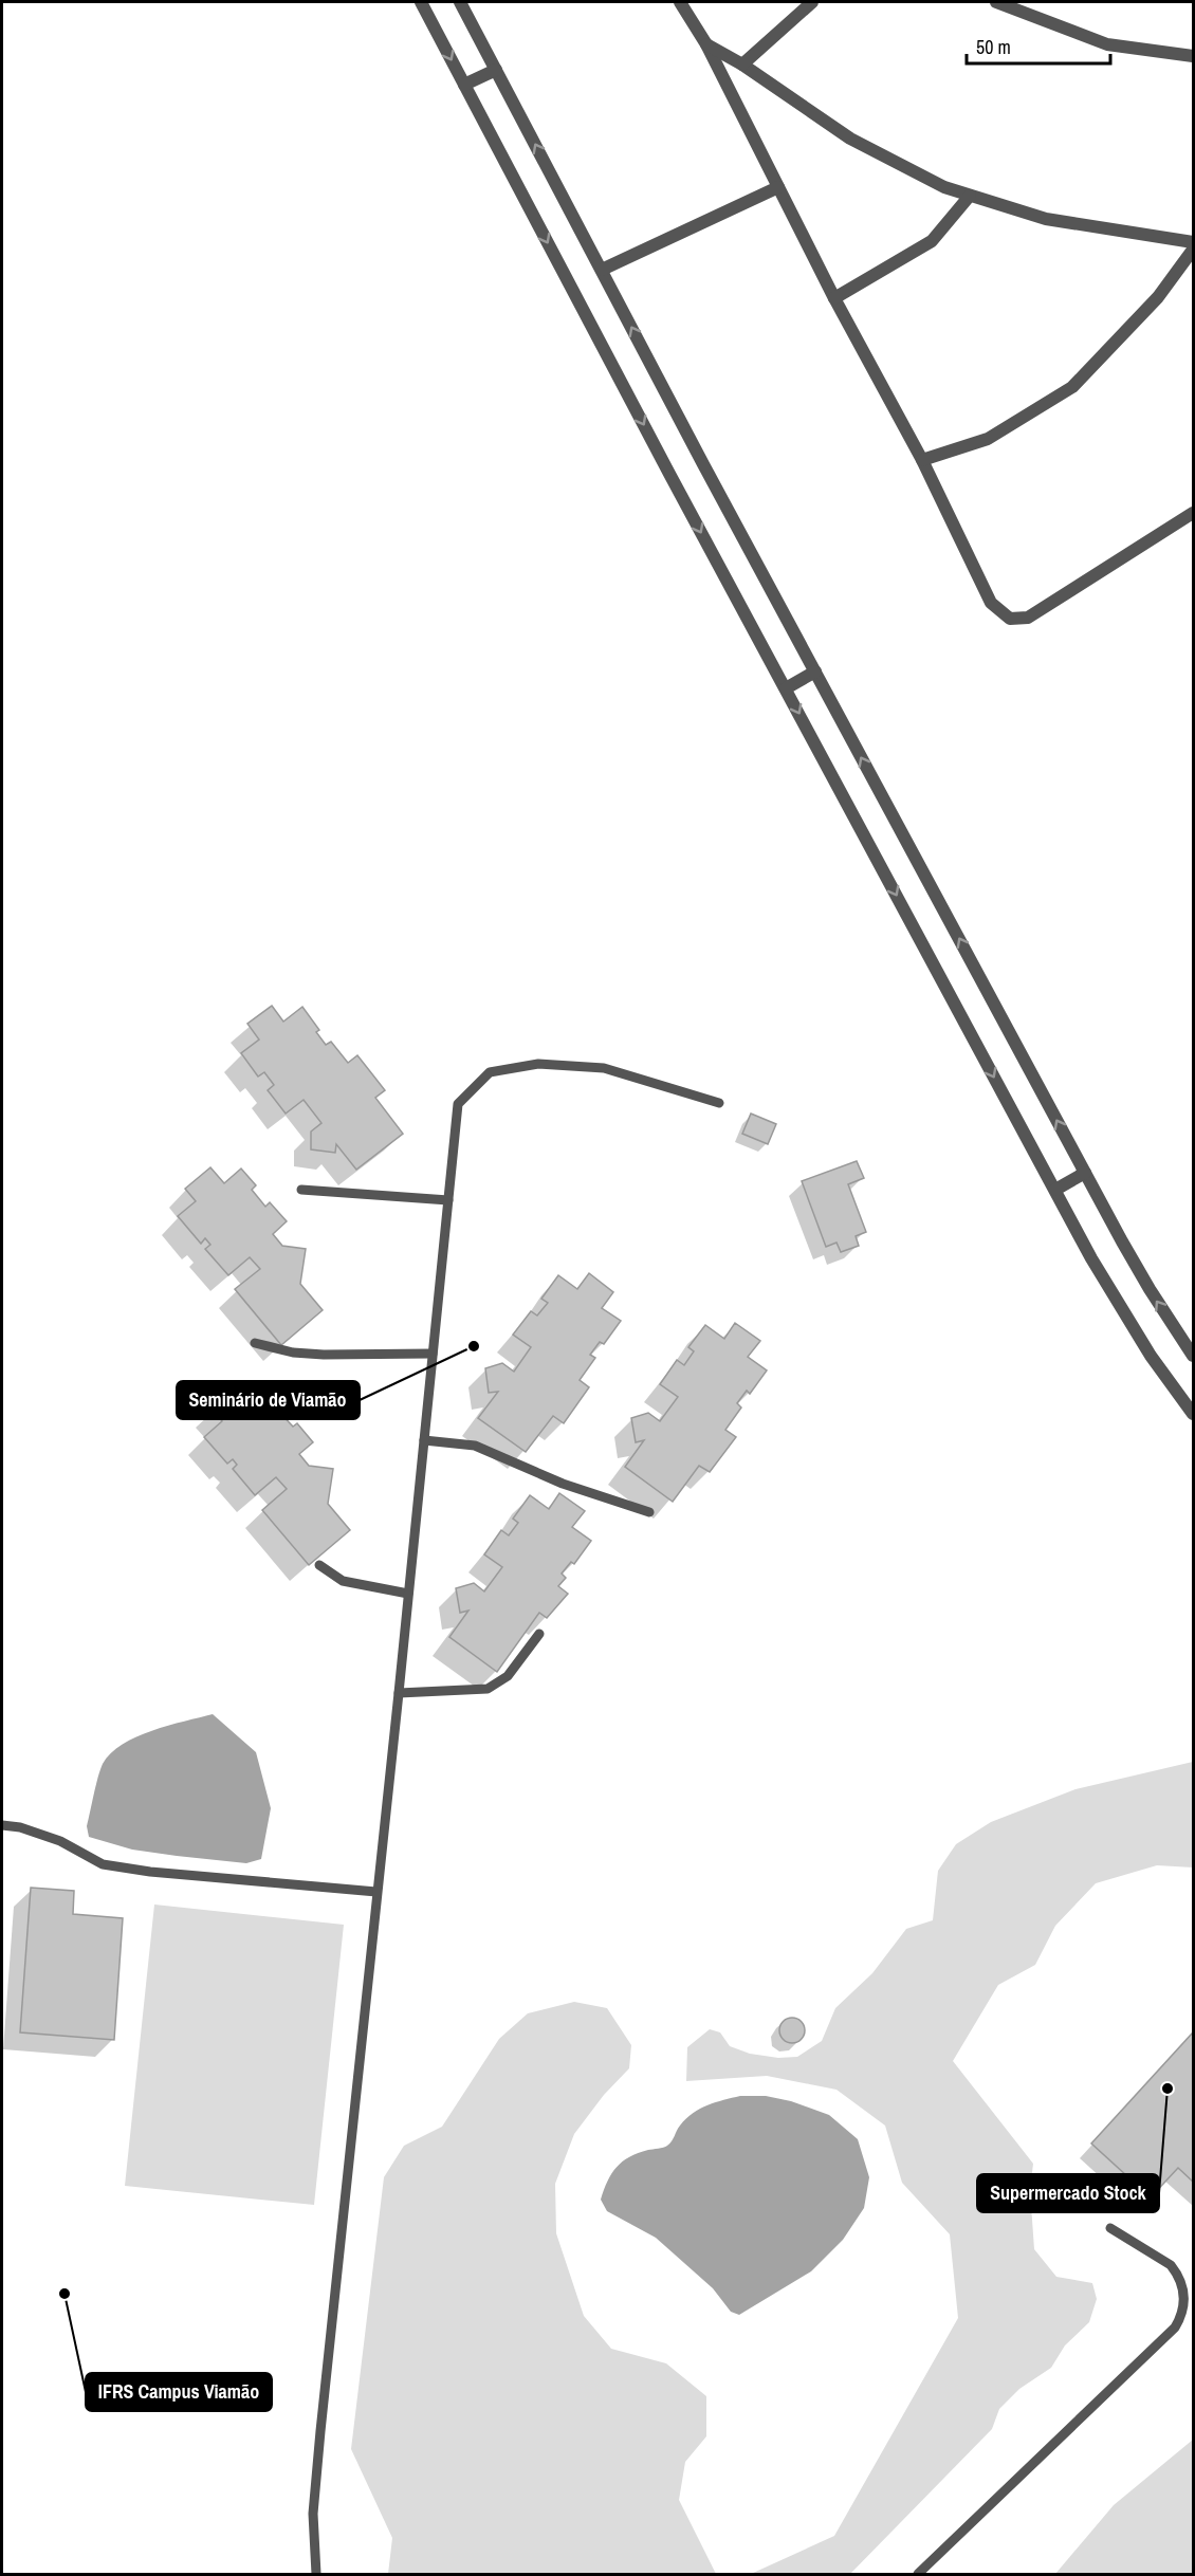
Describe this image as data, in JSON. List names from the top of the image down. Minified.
{"places":["Seminário de Viamão","Supermercado Stock","IFRS Campus Viamão"],"scale_bar":"50 m"}
